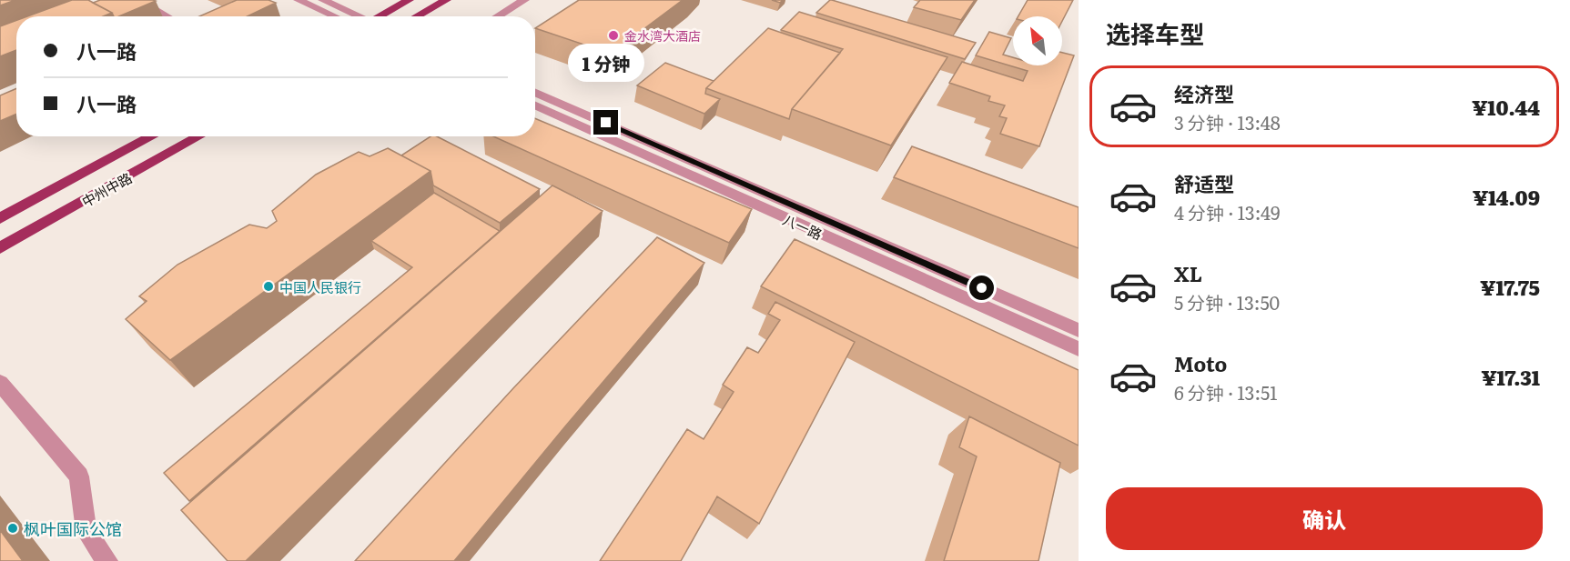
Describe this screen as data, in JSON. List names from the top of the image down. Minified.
{"streets":{"main road":["中州中路"],"street":["八一路"]},"places":["金水湾大酒店","中国人民银行","枫叶国际公馆"],"north":"top left","page":{"heading":"选择车型","banner":["八一路","八一路"],"bubble":"1 分钟","list":[{"name":"经济型","note":"3 分钟 · 13:48","value":"¥10.44"},{"name":"舒适型","note":"4 分钟 · 13:49","value":"¥14.09"},{"name":"XL","note":"5 分钟 · 13:50","value":"¥17.75"},{"name":"Moto","note":"6 分钟 · 13:51","value":"¥17.31"}],"buttons":"确认"}}
